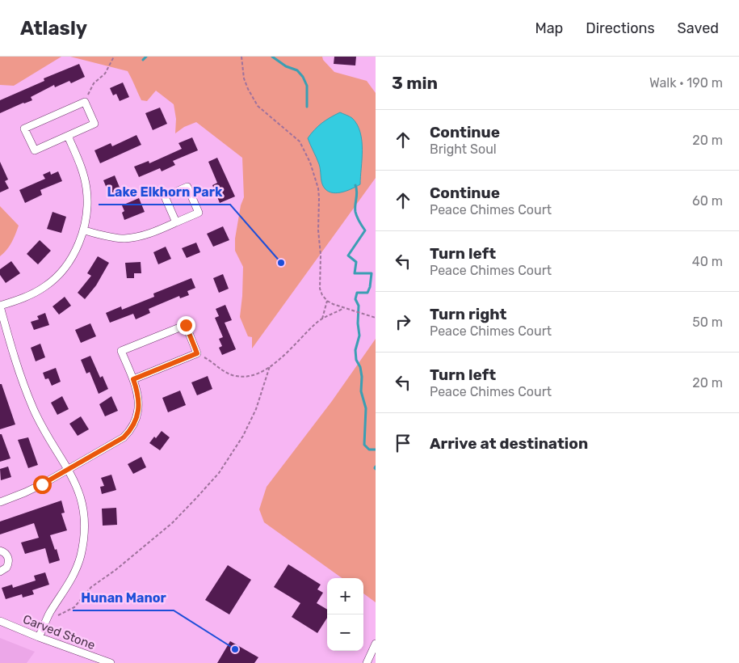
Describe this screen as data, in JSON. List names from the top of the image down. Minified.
{"streets":{"street":["Carved Stone"]},"places":["Lake Elkhorn Park","Hunan Manor"],"page":{"header":"Atlasly","nav":["Map","Directions","Saved"],"heading":["3 min","Walk · 190 m"],"list":[["Continue","Bright Soul","20 m"],["Continue","Peace Chimes Court","60 m"],["Turn left","Peace Chimes Court","40 m"],["Turn right","Peace Chimes Court","50 m"],["Turn left","Peace Chimes Court","20 m"],"Arrive at destination"],"map_buttons":["+","−"]}}
